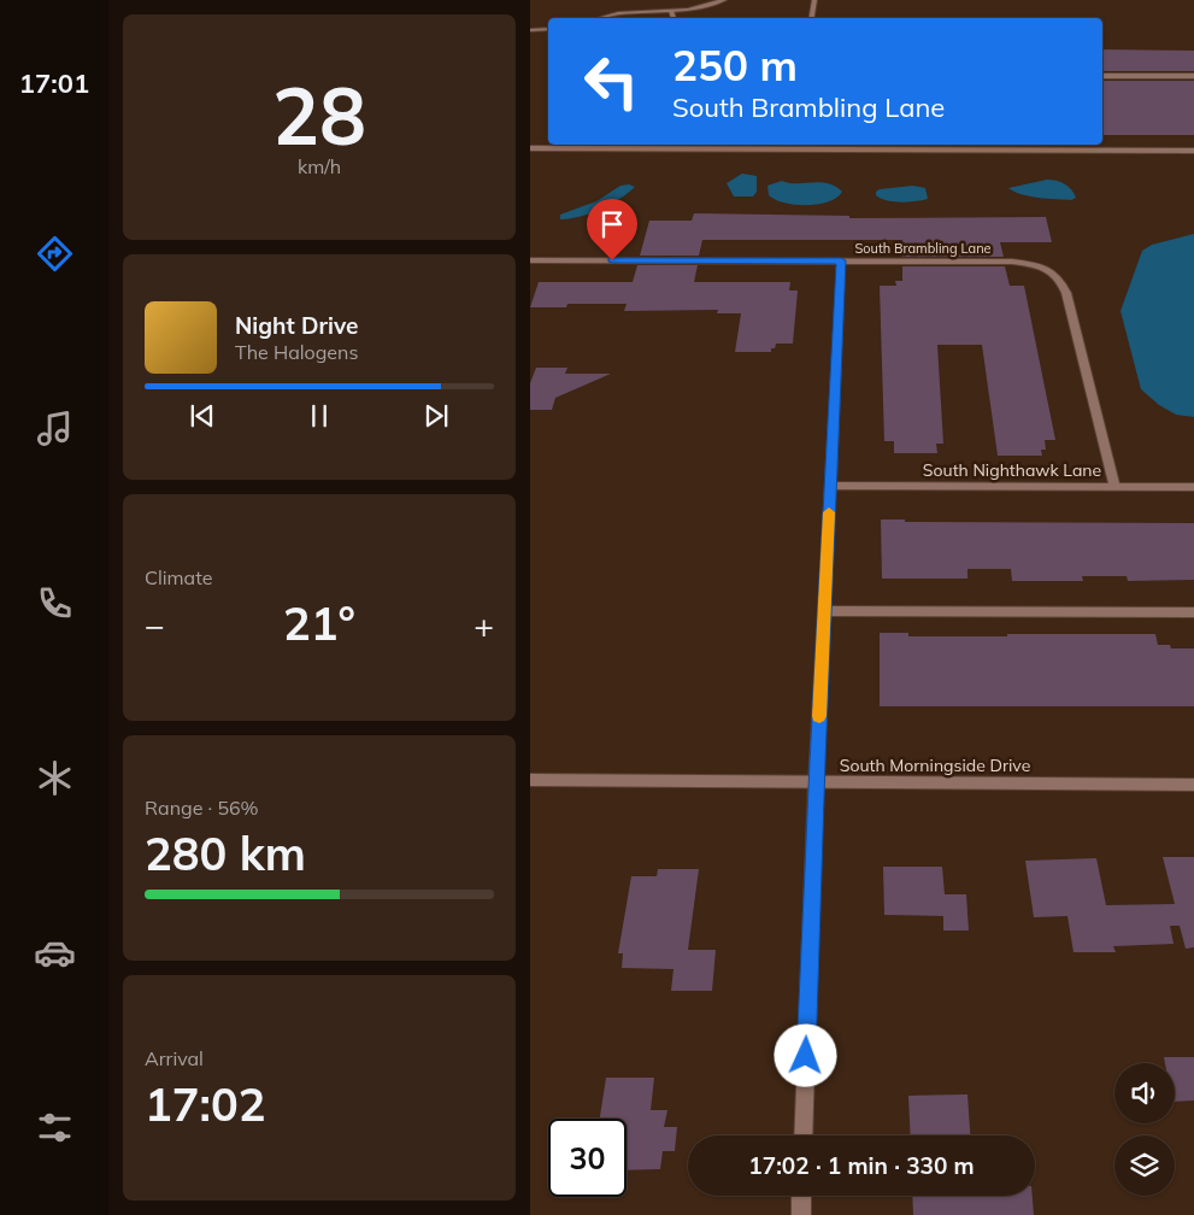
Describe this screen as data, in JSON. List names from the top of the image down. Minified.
{"streets":{"street":["South Brambling Lane","South Nighthawk Lane","South Morningside Drive"]},"crossings":[["South Brambling Lane","South Nighthawk Lane"]],"page":{"tabs":"17:01","tile":[["28","km/h"],"Climate",["Range · 56%","280 km"],["Arrival","17:02"]],"turn":["250 m","South Brambling Lane"],"song":["Night Drive","The Halogens"],"heat":["−","21°","+"],"limit":"30","trip":"17:02 · 1 min · 330 m"}}
